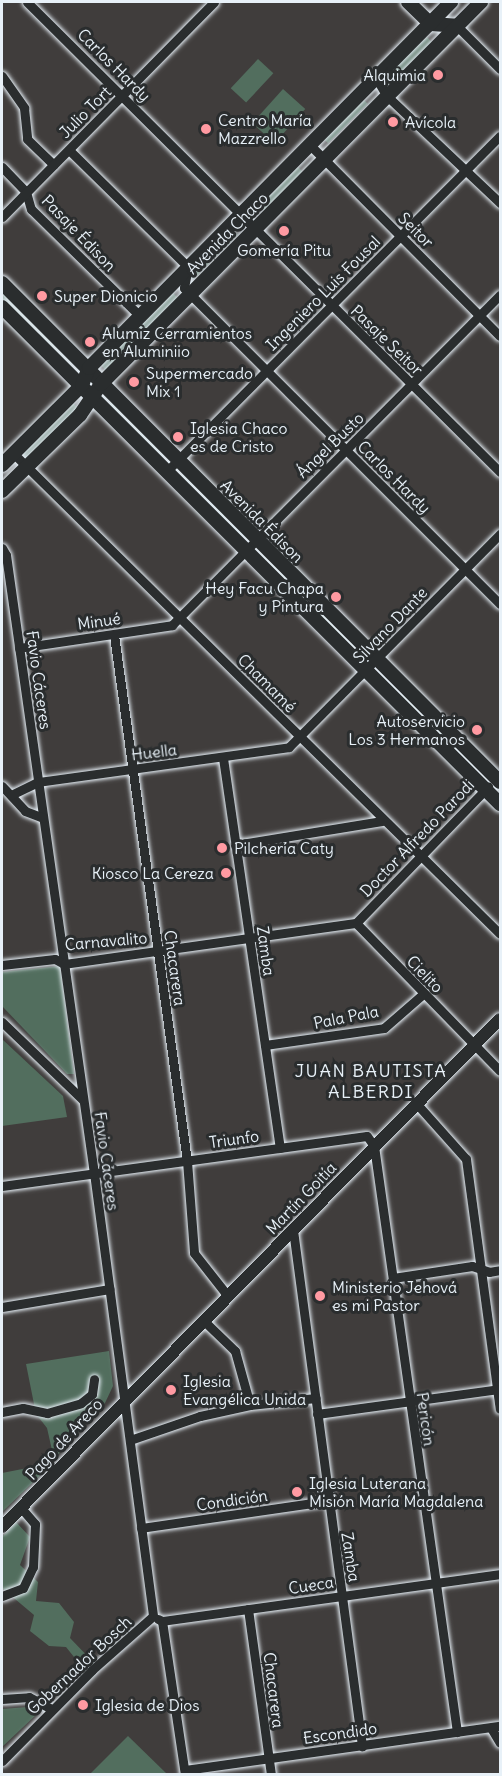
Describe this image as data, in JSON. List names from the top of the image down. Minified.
{"streets":{"main road":["Avenida Chaco","Avenida Édison"],"street":["Carlos Hardy","Julio Tort","Seitor","Pasaje Édison","Ingeniero Luis Fousal","Pasaje Seitor","Ángel Busto","Minué","Silvano Dante","Favio Cáceres","Chamamé","Huella","Doctor Alfredo Parodi","Carnavalito","Zamba","Chacarera","Cielito","Pala Pala","Triunfo","Martín Goitía","Pericón","Pago de Areco","Condición","Cueca","Gobernador Bosch","Escondido"]},"crossings":[["Carlos Hardy","Julio Tort"],["Carlos Hardy","Avenida Chaco"],["Carlos Hardy","Ingeniero Luis Fousal"],["Carlos Hardy","Pasaje Seitor"],["Carlos Hardy","Ángel Busto"],["Carlos Hardy","Silvano Dante"],["Julio Tort","Pasaje Édison"],["Seitor","Avenida Chaco"],["Seitor","Ingeniero Luis Fousal"],["Seitor","Ángel Busto"],["Pasaje Édison","Avenida Chaco"],["Avenida Chaco","Pasaje Seitor"],["Avenida Chaco","Avenida Édison"],["Avenida Chaco","Chamamé"],["Ingeniero Luis Fousal","Pasaje Seitor"],["Ingeniero Luis Fousal","Avenida Édison"],["Pasaje Seitor","Ángel Busto"],["Ángel Busto","Avenida Édison"],["Ángel Busto","Minué"],["Ángel Busto","Chamamé"],["Avenida Édison","Silvano Dante"],["Avenida Édison","Doctor Alfredo Parodi"],["Minué","Favio Cáceres"],["Minué","Chamamé"],["Minué","Chacarera"],["Silvano Dante","Chamamé"],["Silvano Dante","Huella"],["Favio Cáceres","Huella"],["Favio Cáceres","Carnavalito"],["Favio Cáceres","Triunfo"],["Favio Cáceres","Martín Goitía"],["Favio Cáceres","Pago de Areco"],["Favio Cáceres","Condición"],["Favio Cáceres","Cueca"],["Favio Cáceres","Gobernador Bosch"],["Favio Cáceres","Escondido"],["Chamamé","Huella"],["Chamamé","Doctor Alfredo Parodi"],["Huella","Zamba"],["Huella","Chacarera"],["Doctor Alfredo Parodi","Carnavalito"],["Doctor Alfredo Parodi","Cielito"],["Carnavalito","Zamba"],["Carnavalito","Chacarera"],["Carnavalito","Cielito"],["Zamba","Pala Pala"],["Zamba","Triunfo"],["Zamba","Martín Goitía"],["Zamba","Condición"],["Zamba","Cueca"],["Zamba","Escondido"],["Chacarera","Triunfo"],["Chacarera","Martín Goitía"],["Chacarera","Cueca"],["Chacarera","Escondido"],["Cielito","Pala Pala"],["Cielito","Martín Goitía"],["Triunfo","Martín Goitía"],["Triunfo","Pericón"],["Martín Goitía","Pericón"],["Martín Goitía","Pago de Areco"],["Pericón","Cueca"],["Pericón","Escondido"],["Cueca","Gobernador Bosch"]],"districts":["JUAN BAUTISTA ALBERDI"],"places":["Alquimia","Avícola","Centro María Mazzrello","Gomería Pitu","Super Dionicio","Alumiz Cerramientos en Aluminiio","Supermercado Mix 1","Iglesia Chaco es de Cristo","Hey Facu Chapa y Pintura","Autoservicio Los 3 Hermanos","Pilchería Caty","Kiosco La Cereza","Ministerio Jehová es mi Pastor","Iglesia Evangélica Unida","Iglesia Luterana Misión María Magdalena","Iglesia de Dios"]}
